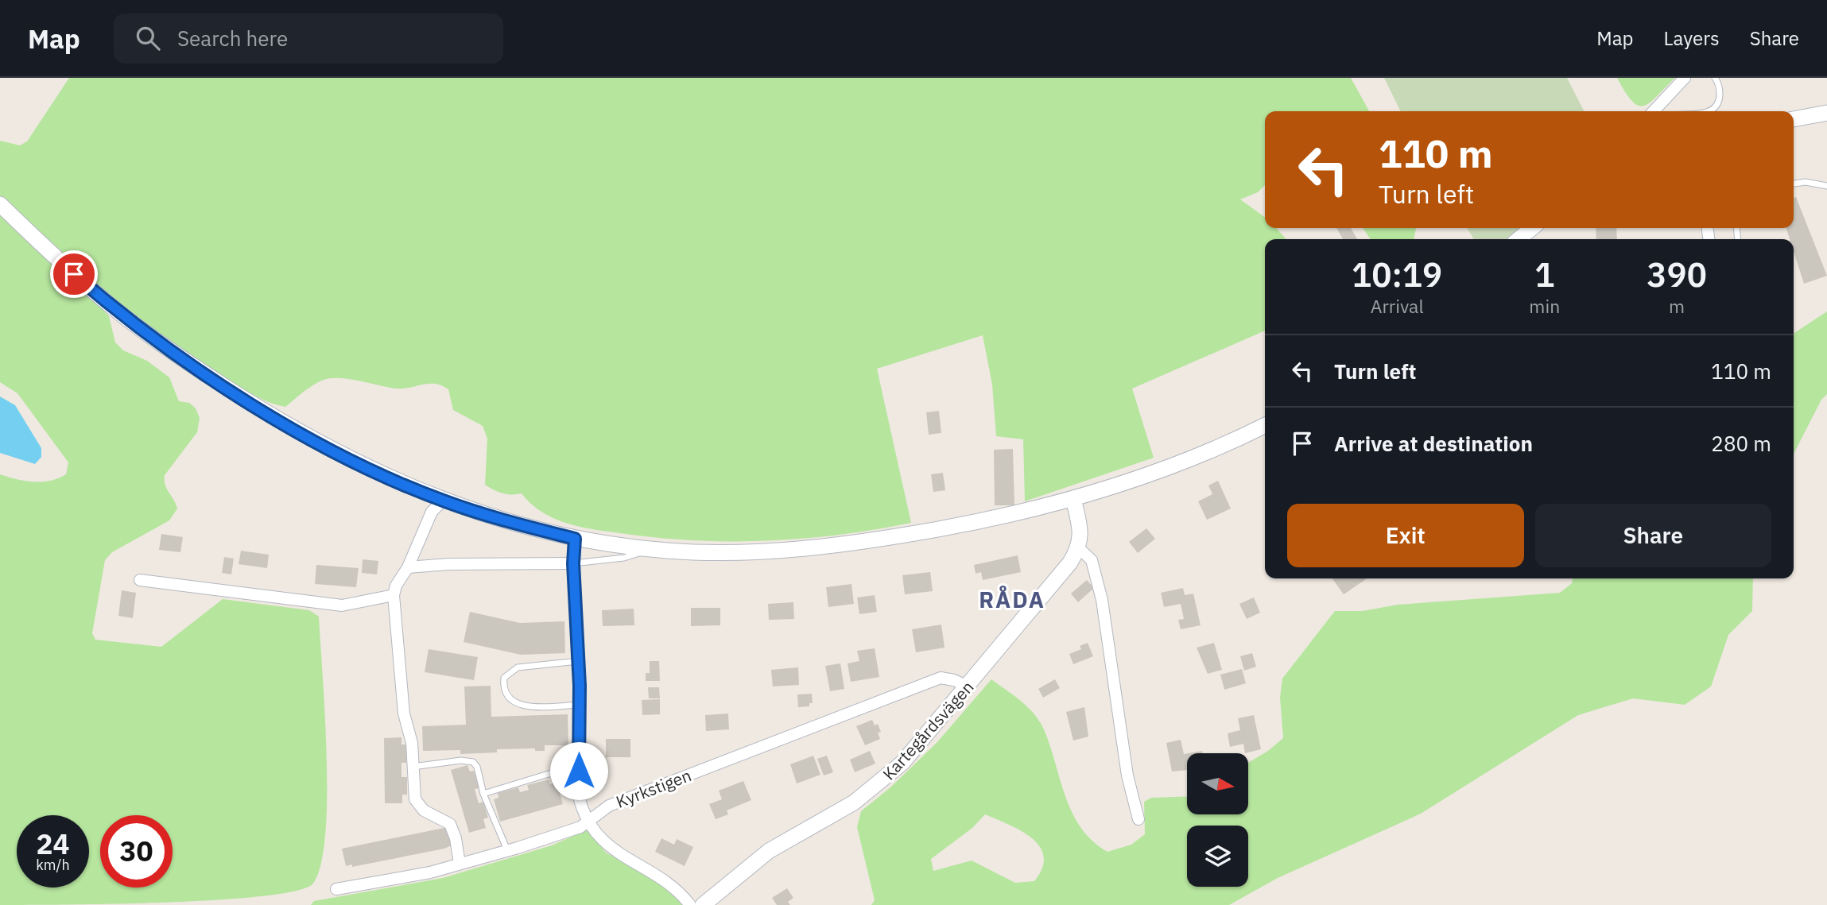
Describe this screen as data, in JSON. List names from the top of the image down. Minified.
{"streets":{"street":["Kartegårdsvägen","Kyrkstigen"]},"crossings":[["Kartegårdsvägen","Kyrkstigen"]],"districts":["RÅDA"],"north":"right","page":{"header":"Map","search":"Search here","nav":["Map","Layers","Share"],"turn":["110 m","Turn left"],"eta":["10:19","Arrival","1","min","390","m"],"list":[{"name":"Turn left","value":"110 m"},{"name":"Arrive at destination","value":"280 m"}],"buttons":["Exit","Share"],"speed":"24 km/h","limit":"30"}}
